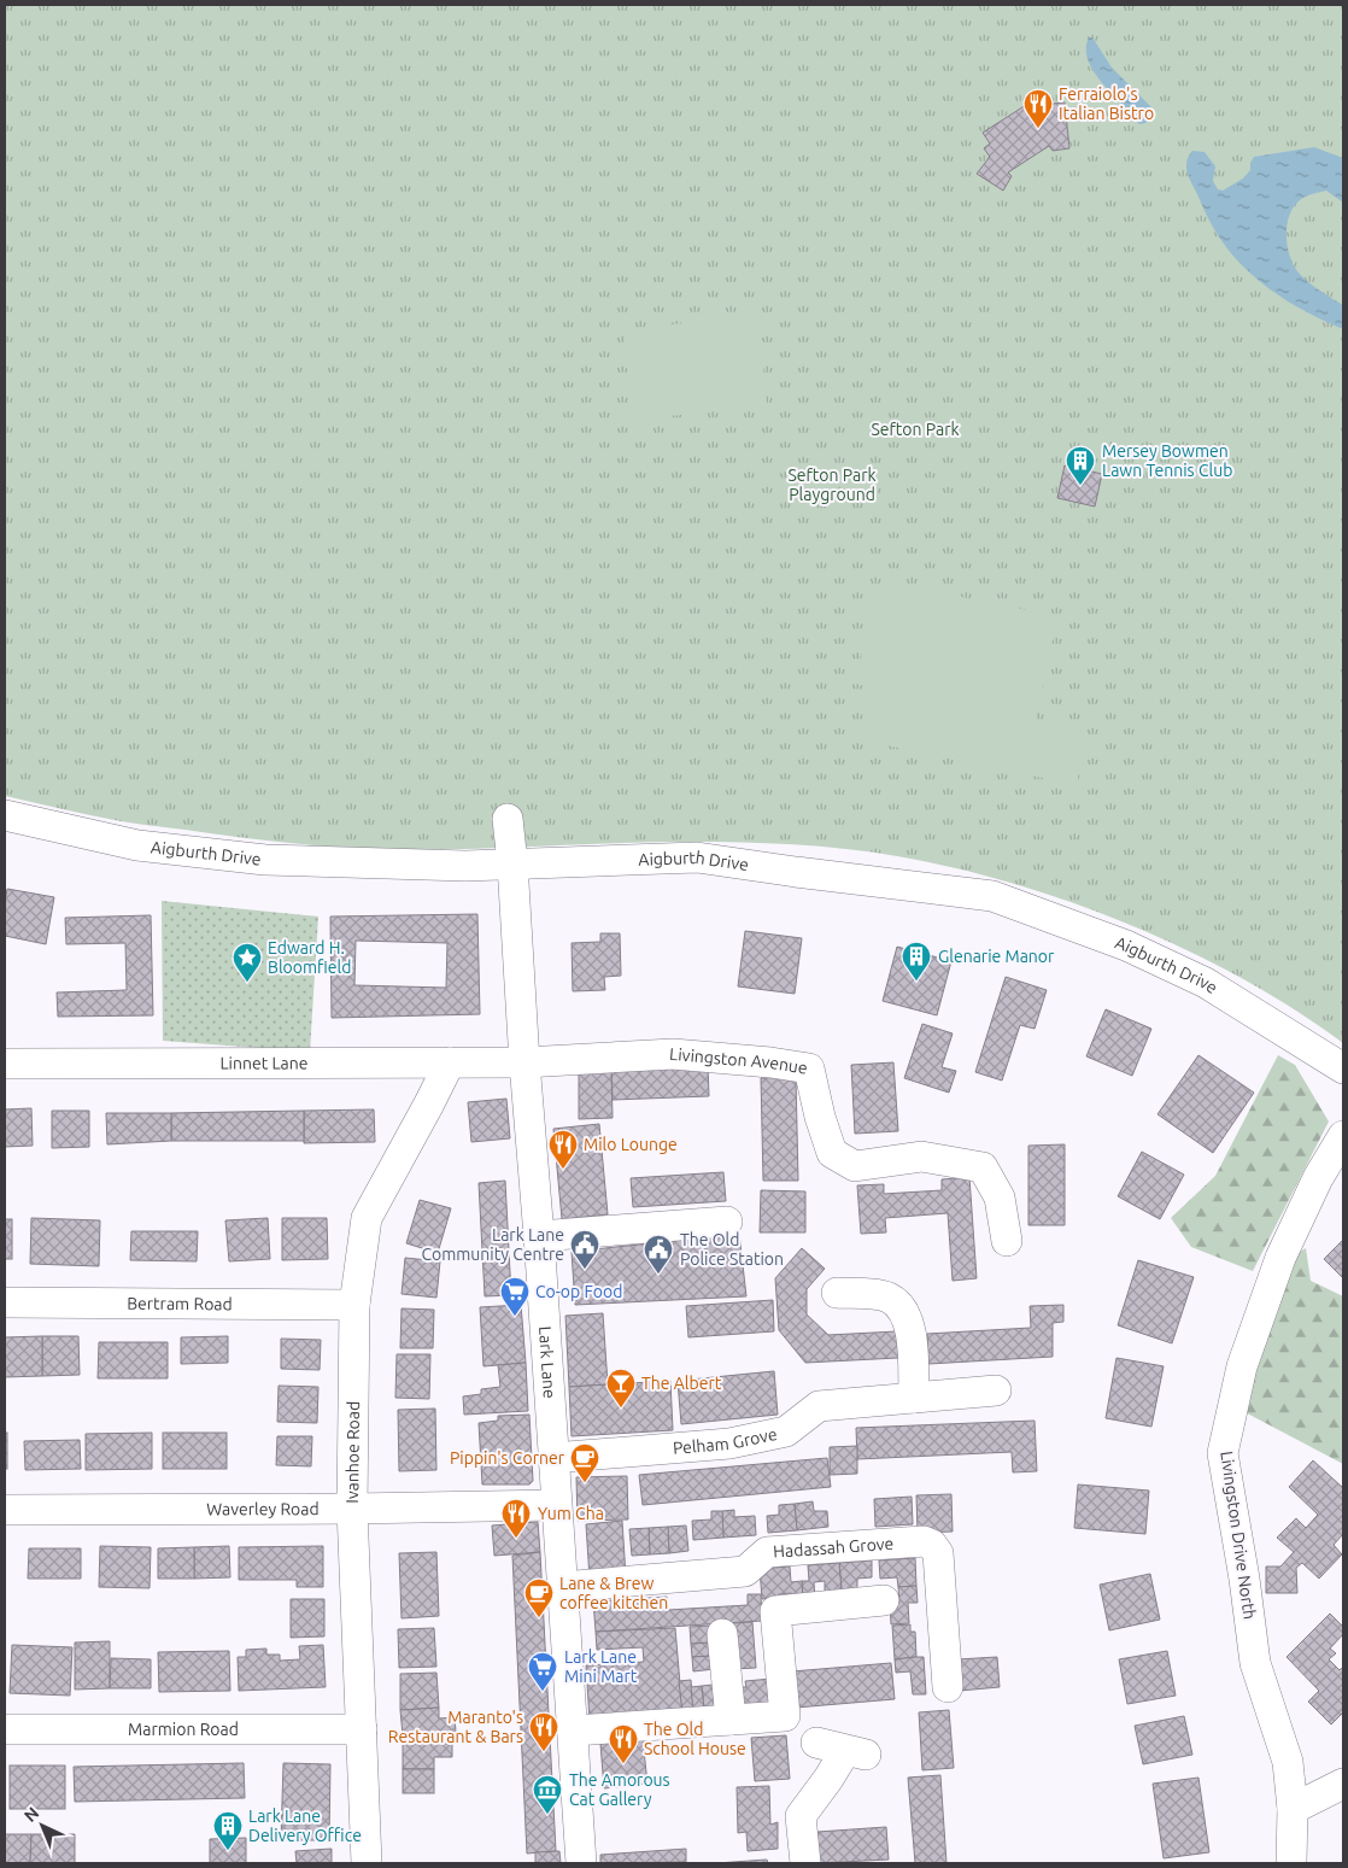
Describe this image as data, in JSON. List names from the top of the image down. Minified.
{"streets":{"street":["Aigburth Drive","Linnet Lane","Livingston Avenue","Bertram Road","Lark Lane","Pelham Grove","Ivanhoe Road","Waverley Road","Livingston Drive North","Hadassah Grove","Marmion Road"]},"crossings":[["Aigburth Drive","Lark Lane"],["Linnet Lane","Livingston Avenue"],["Linnet Lane","Lark Lane"],["Linnet Lane","Ivanhoe Road"],["Livingston Avenue","Lark Lane"],["Bertram Road","Ivanhoe Road"],["Lark Lane","Pelham Grove"],["Lark Lane","Waverley Road"],["Lark Lane","Hadassah Grove"],["Ivanhoe Road","Waverley Road"],["Ivanhoe Road","Marmion Road"]],"parks":["Sefton Park","Sefton Park Playground"],"places":{"restaurant":["Ferraiolo's Italian Bistro","Milo Lounge","Yum Cha","Maranto's Restaurant & Bars","The Old School House"],"building":["Mersey Bowmen Lawn Tennis Club","Glenarie Manor","Lark Lane Delivery Office"],"place":["Edward H. Bloomfield"],"public building":["Lark Lane Community Centre","The Old Police Station"],"supermarket":["Co-op Food","Lark Lane Mini Mart"],"bar":["The Albert"],"cafe":["Pippin's Corner","Lane & Brew coffee kitchen"],"museum":["The Amorous Cat Gallery"]},"north":"top left"}
